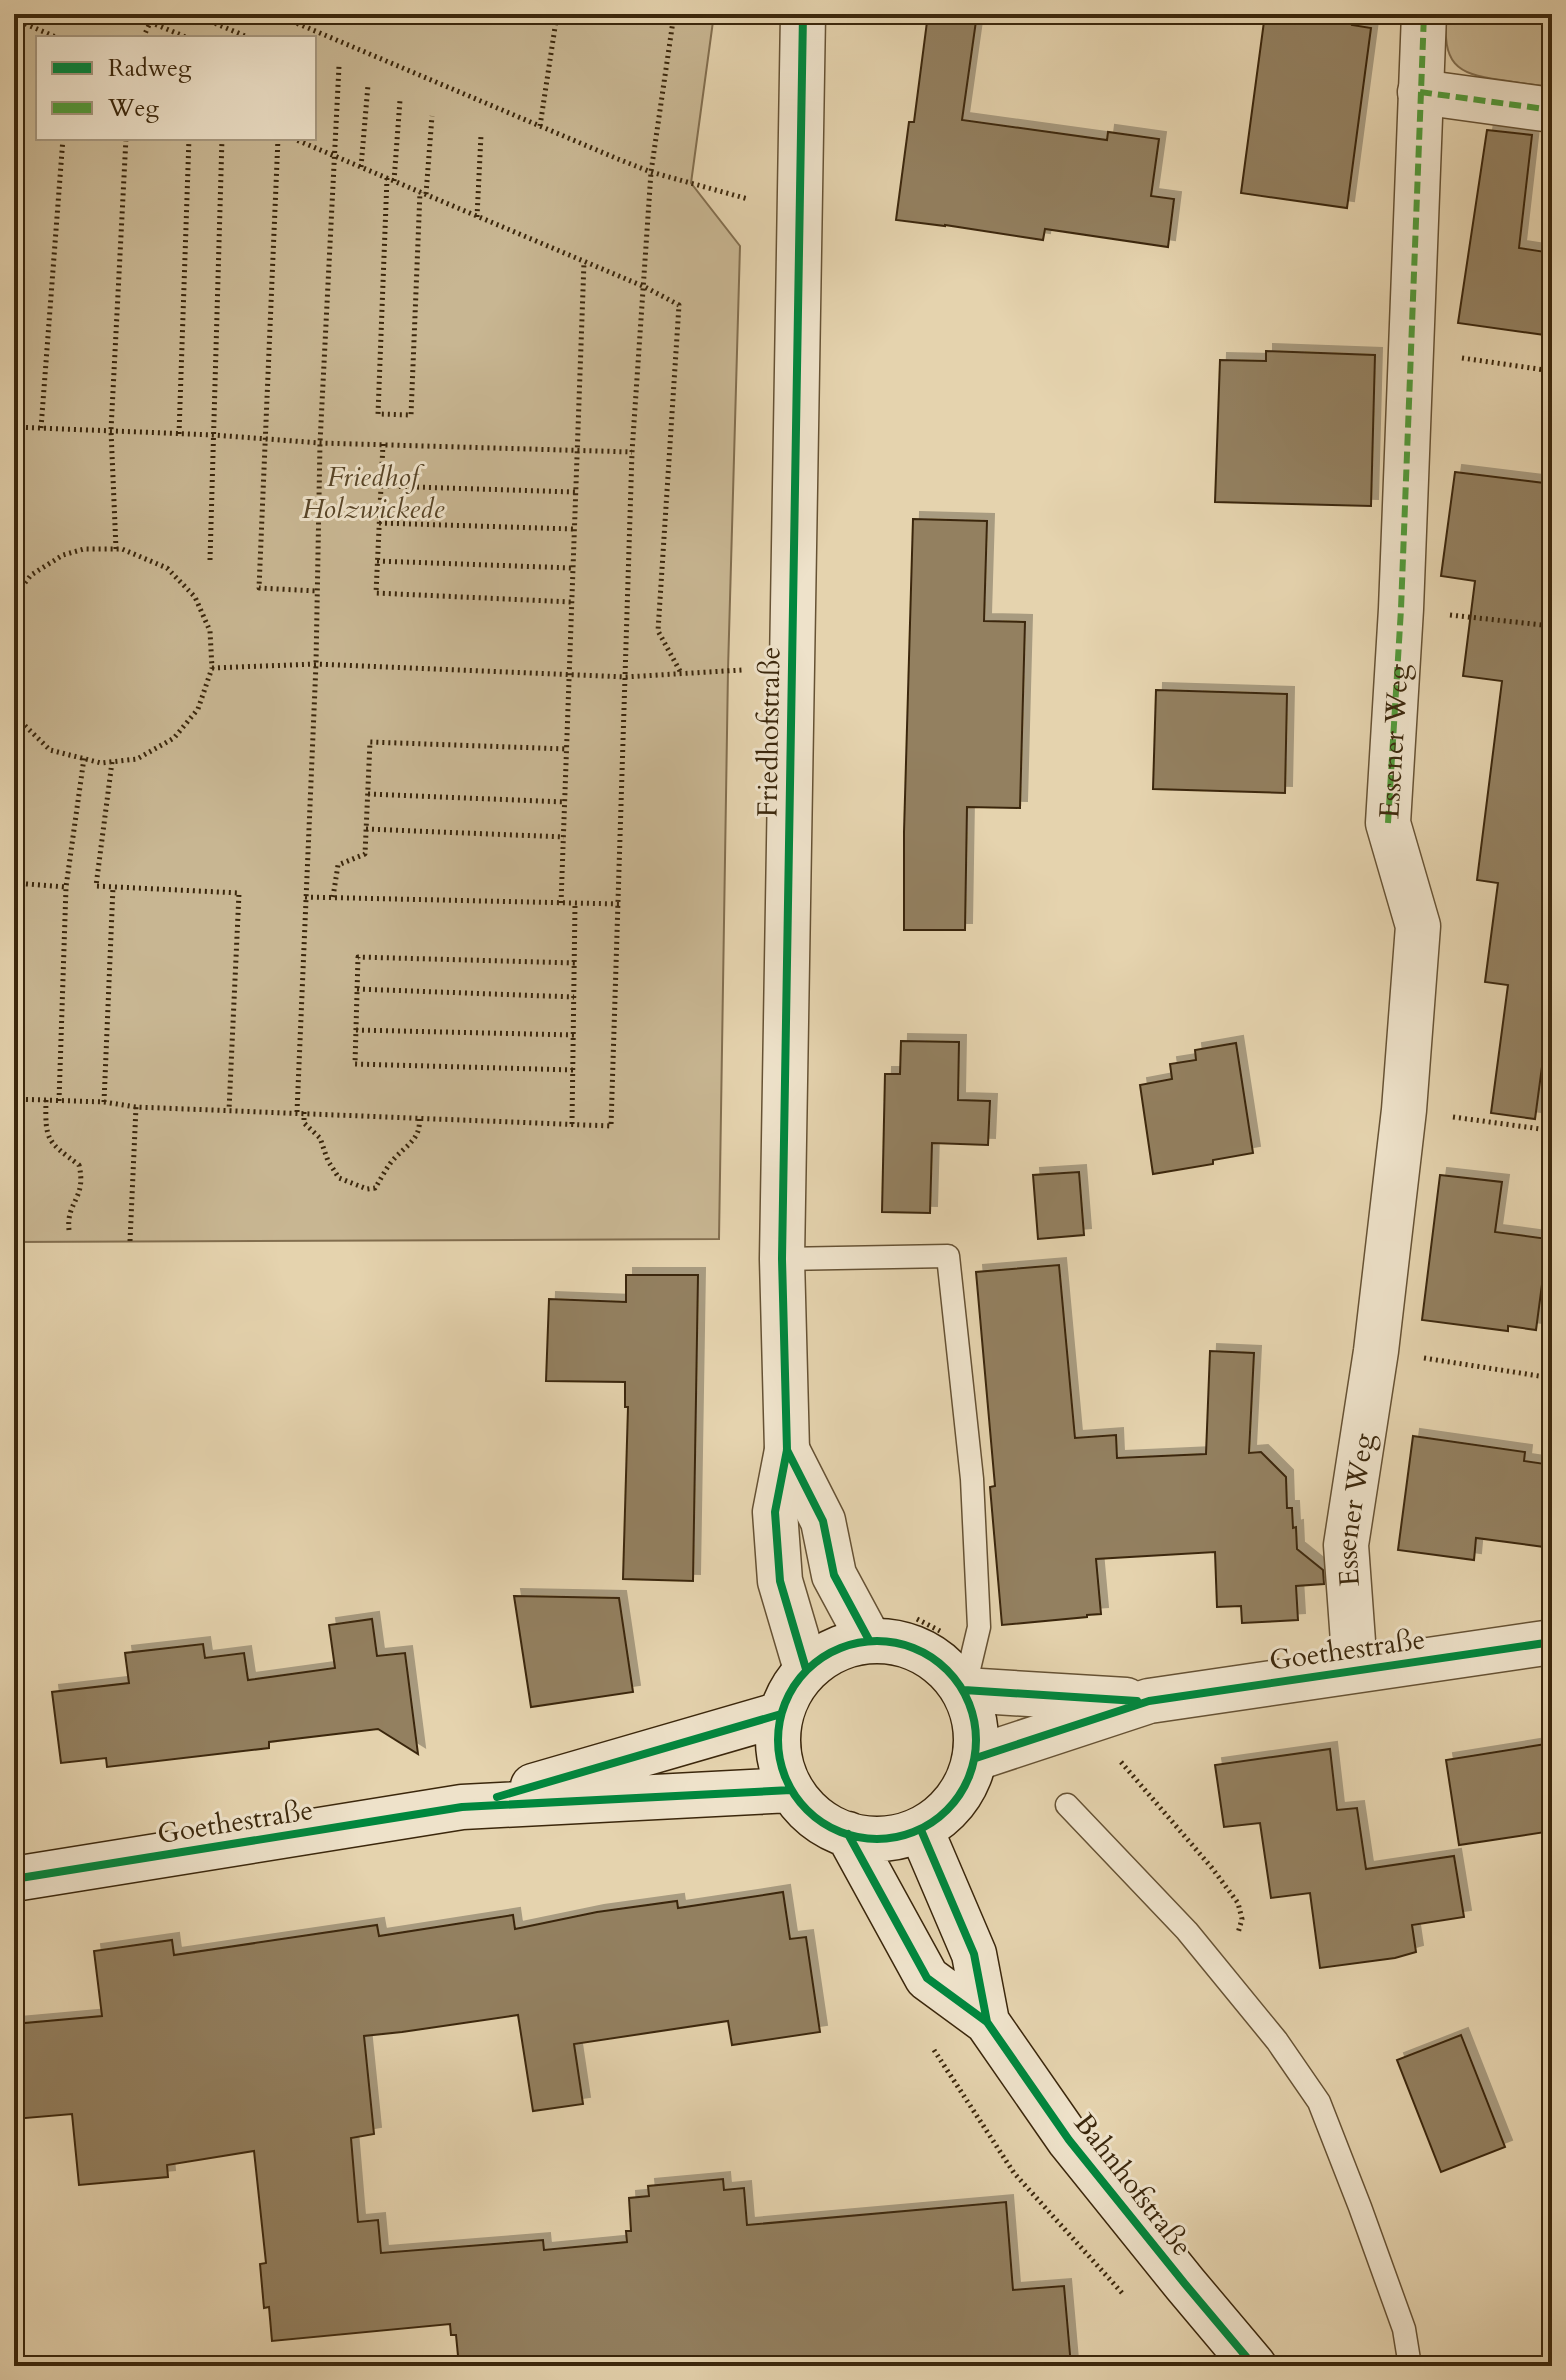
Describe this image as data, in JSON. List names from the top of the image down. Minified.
{"streets":{"street":["Friedhofstraße","Essener Weg","Goethestraße","Bahnhofstraße"]},"crossings":[["Friedhofstraße","Goethestraße"],["Friedhofstraße","Bahnhofstraße"],["Essener Weg","Goethestraße"],["Goethestraße","Bahnhofstraße"]],"parks":["Friedhof Holzwickede"],"legend":["Radweg","Weg"]}
